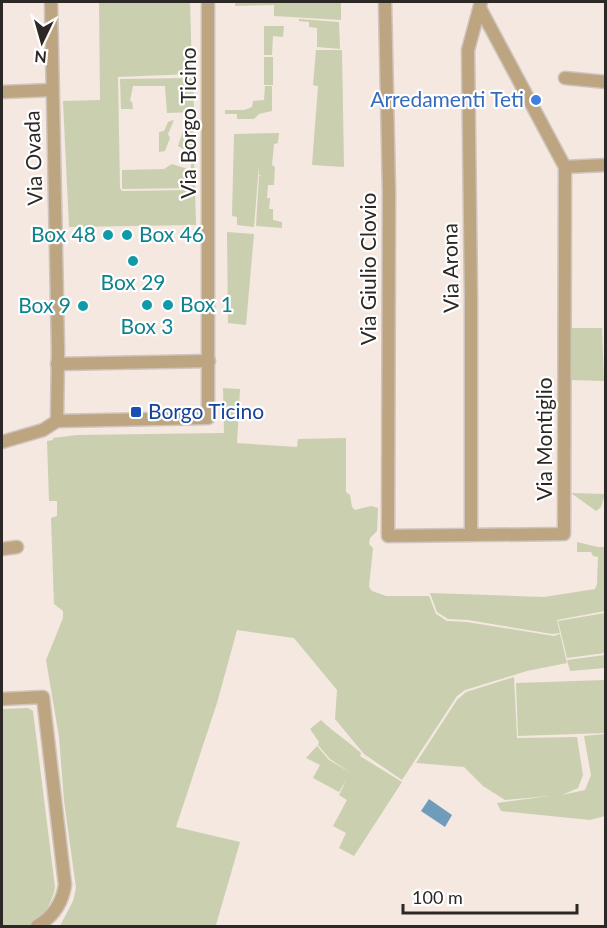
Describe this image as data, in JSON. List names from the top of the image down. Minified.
{"streets":{"street":["Via Borgo Ticino","Via Ovada","Via Arona","Via Giulio Clovio","Via Montiglio"]},"crossings":[["Via Borgo Ticino","Via Ovada"],["Via Arona","Via Montiglio"],["Via Giulio Clovio","Via Montiglio"]],"places":{"other":["Arredamenti Teti","Box 48","Box 46","Box 29","Box 3","Box 1","Box 9"],"transit":["Borgo Ticino"]},"scale_bar":"100 m","north":"bottom"}
